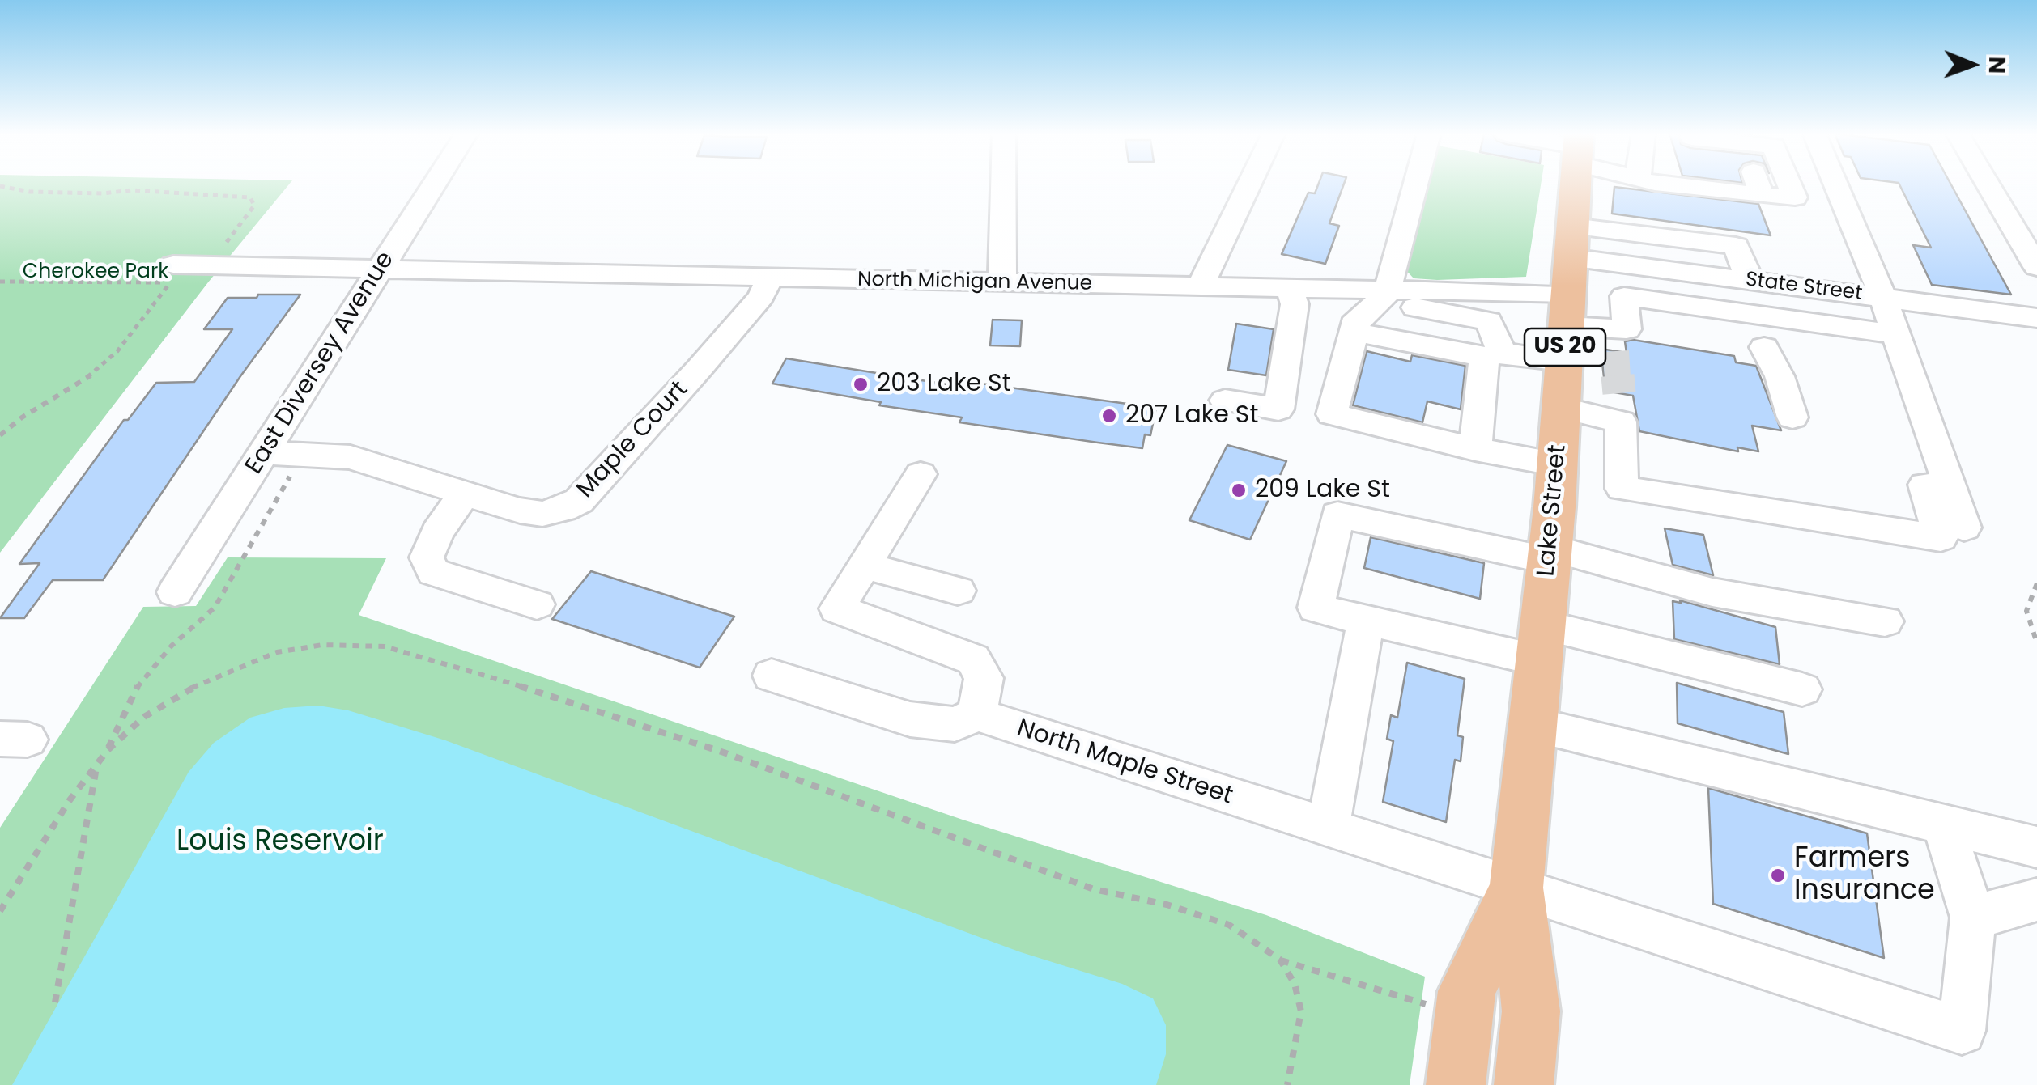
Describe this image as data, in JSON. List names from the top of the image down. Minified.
{"streets":{"main road":["US 20","Lake Street"],"street":["North Michigan Avenue","State Street","East Diversey Avenue","Maple Court","North Maple Street"]},"crossings":[["North Michigan Avenue","East Diversey Avenue"],["North Michigan Avenue","Maple Court"],["North Michigan Avenue","Lake Street"],["State Street","Lake Street"],["East Diversey Avenue","Maple Court"],["Lake Street","North Maple Street"]],"parks":["Cherokee Park","Louis Reservoir"],"places":["203 Lake St","207 Lake St","209 Lake St","Farmers Insurance"],"north":"right"}
